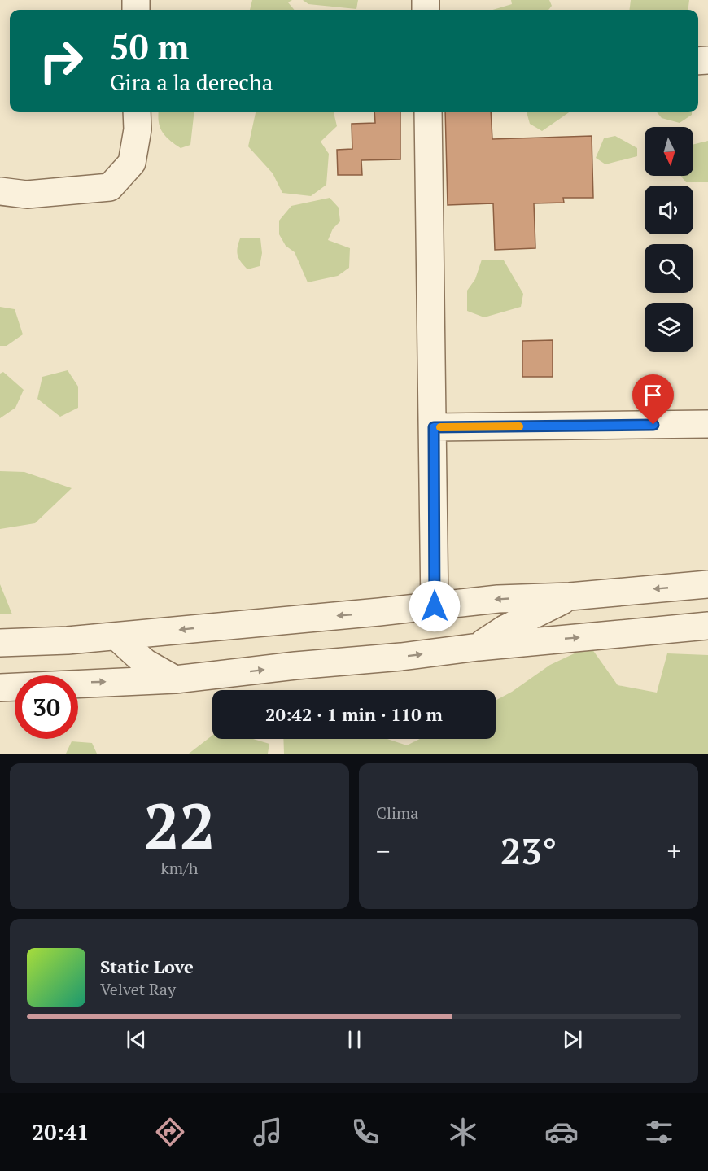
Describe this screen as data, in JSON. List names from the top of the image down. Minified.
{"north":"bottom","page":{"turn":["50 m","Gira a la derecha"],"limit":"30","trip":"20:42 · 1 min · 110 m","tile":[["22","km/h"],"Clima"],"heat":["−","23°","+"],"song":["Static Love","Velvet Ray"],"tabs":"20:41"}}
